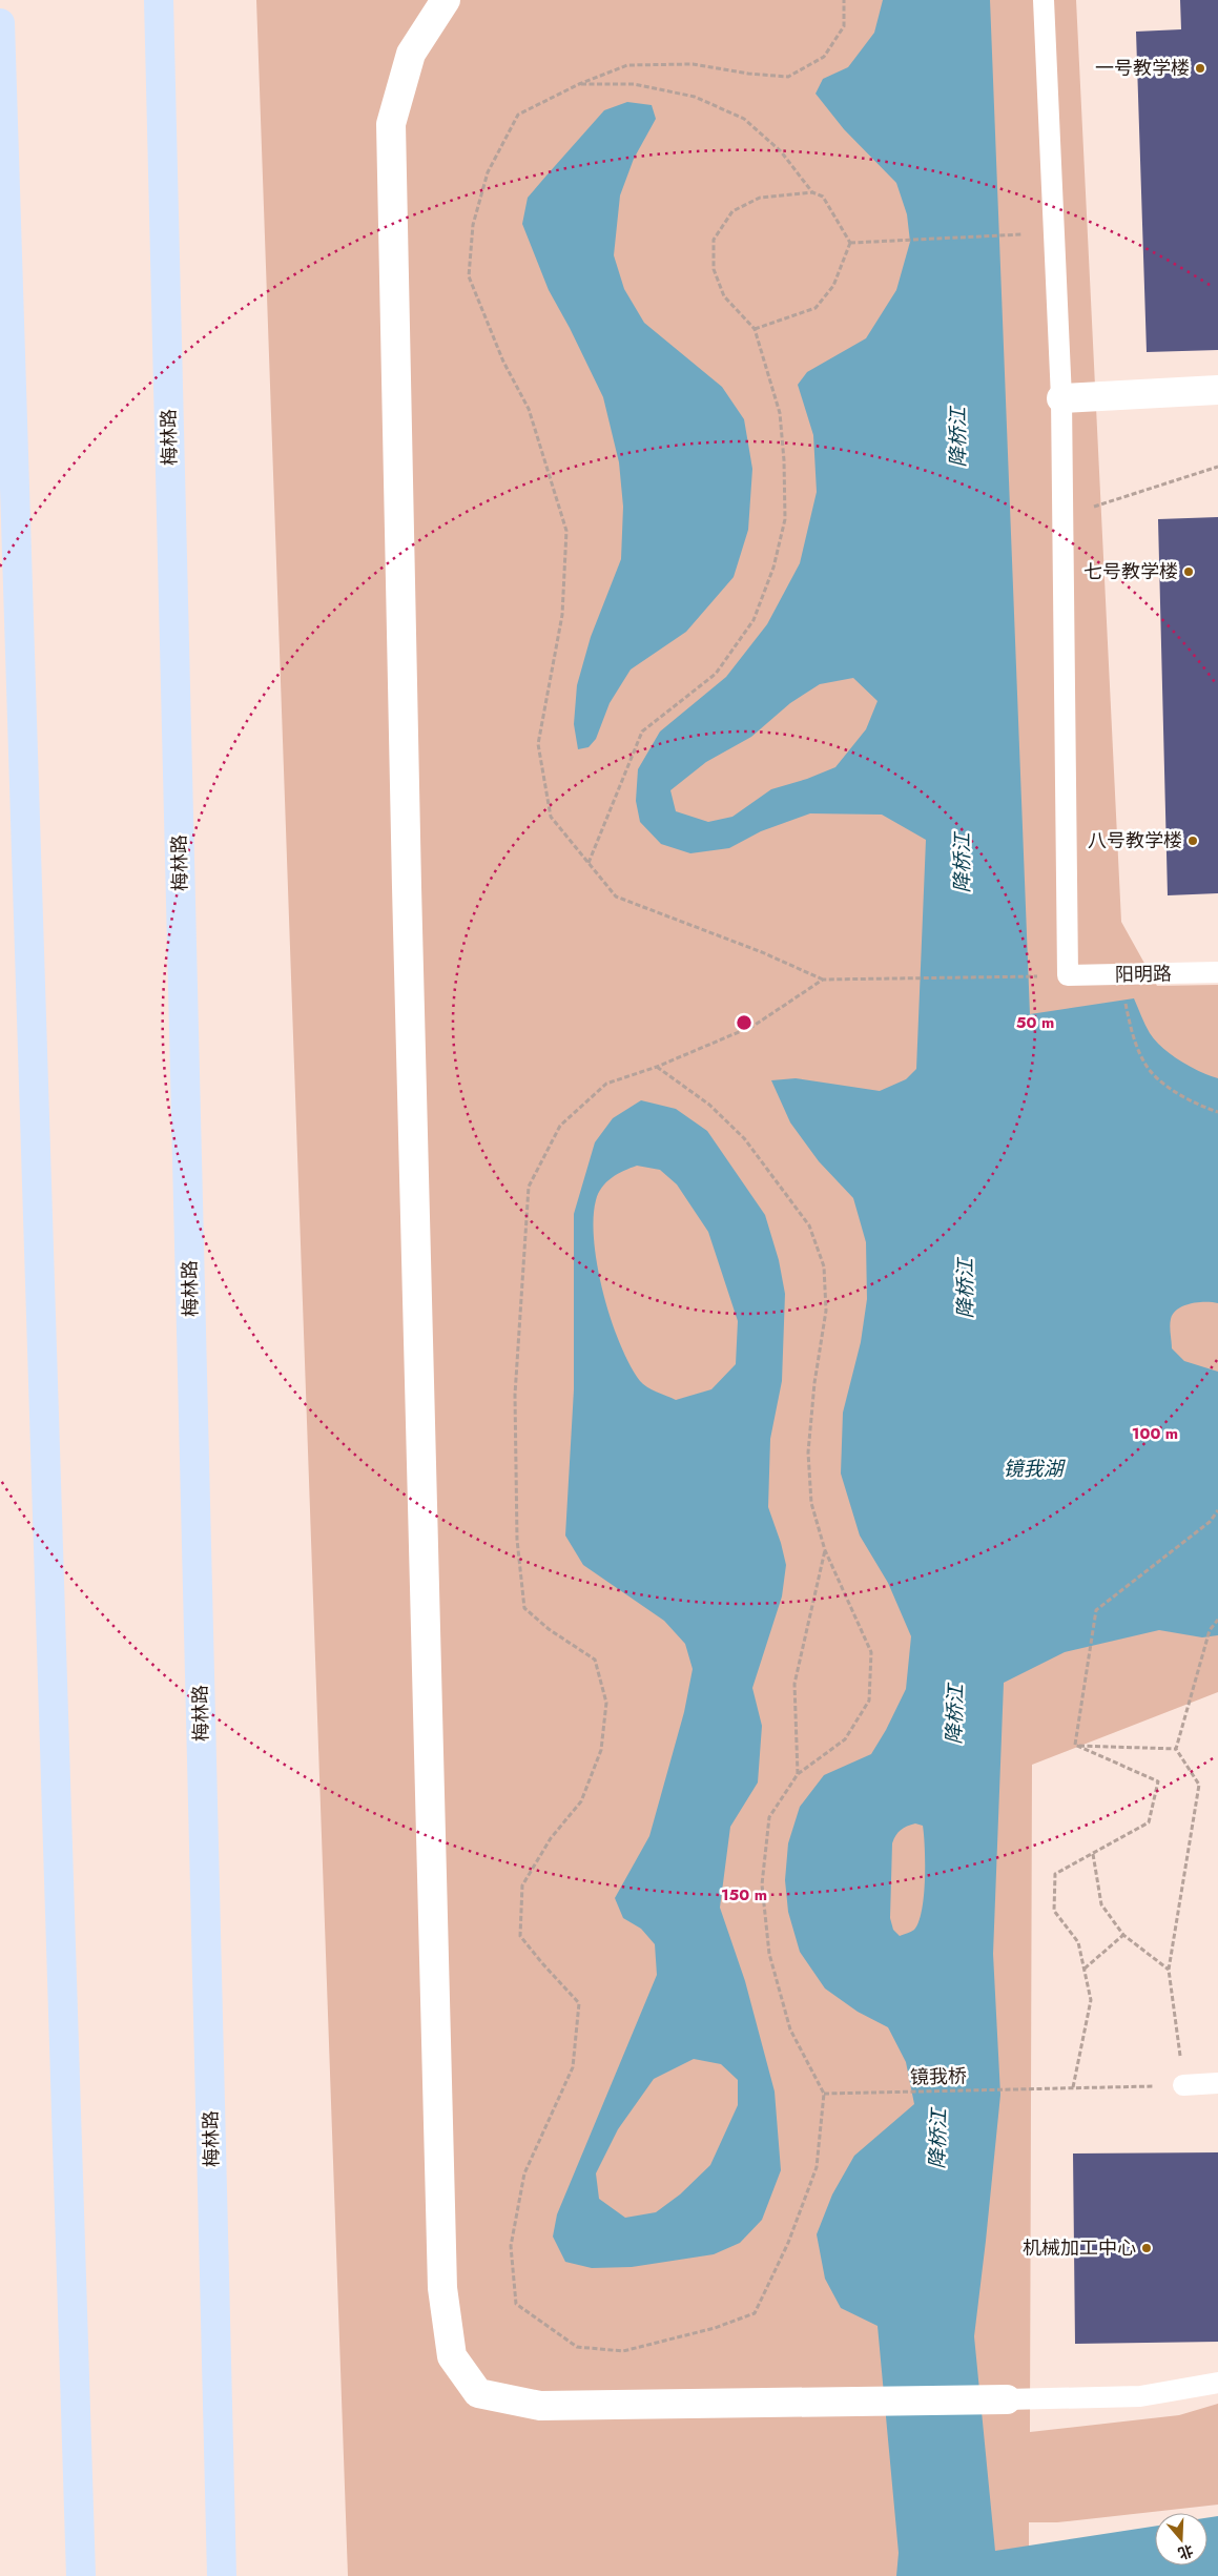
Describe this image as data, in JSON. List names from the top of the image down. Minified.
{"streets":{"main road":["梅林路"],"lane":["阳明路"],"path":["镜我桥"]},"water":["降桥江","镜我湖"],"places":["一号教学楼","七号教学楼","八号教学楼","机械加工中心"],"north":"bottom","rings":["50 m","100 m","150 m"]}
